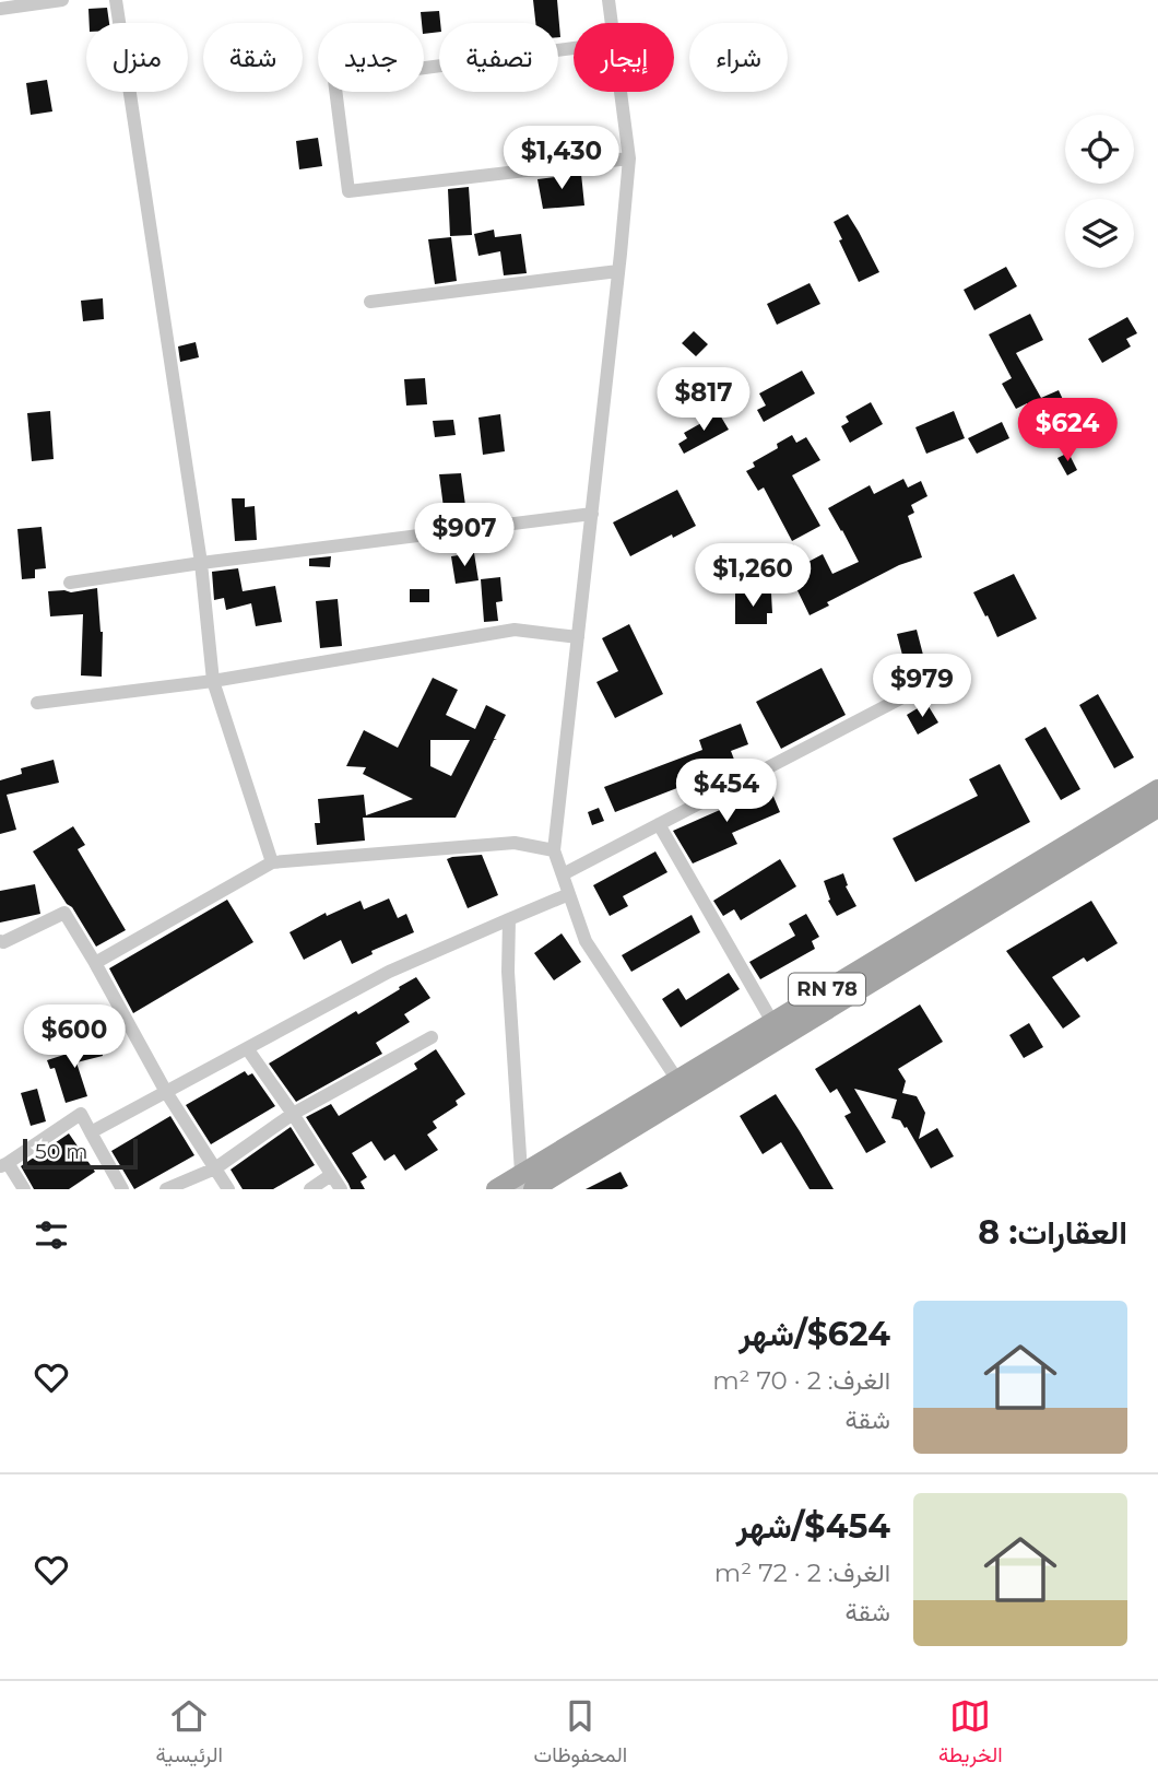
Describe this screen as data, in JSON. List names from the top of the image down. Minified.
{"streets":{"main road":["RN 78"]},"scale_bar":"50 m","page":{"chip":["شراء","إيجار","تصفية","جديد","شقة","منزل"],"price":["$1,430","$817","$624","$907","$1,260","$979","$454","$600"],"scale":"50 m","heading":"العقارات: 8","list":[{"name":"$624/شهر","note":"الغرف: 2 · 70 m² · شقة"},{"name":"$454/شهر","note":"الغرف: 2 · 72 m² · شقة"}],"tabs":["الخريطة","المحفوظات","الرئيسية"]}}
